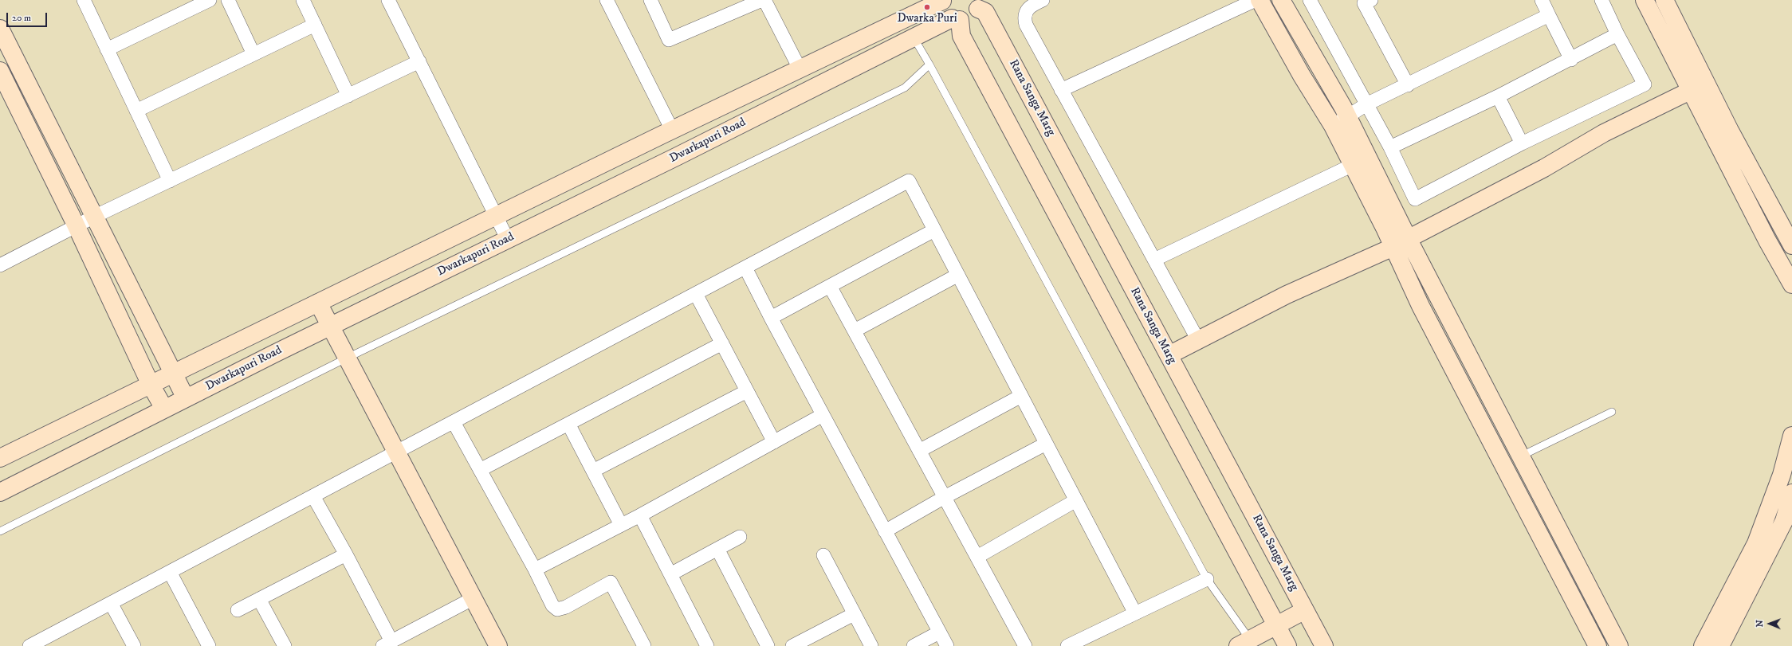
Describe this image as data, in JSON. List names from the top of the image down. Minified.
{"streets":{"street":["Rana Sanga Marg","Dwarkapuri Road"]},"crossings":[["Rana Sanga Marg","Dwarkapuri Road"]],"places":["Dwarka Puri"],"scale_bar":"20 m","north":"left"}
